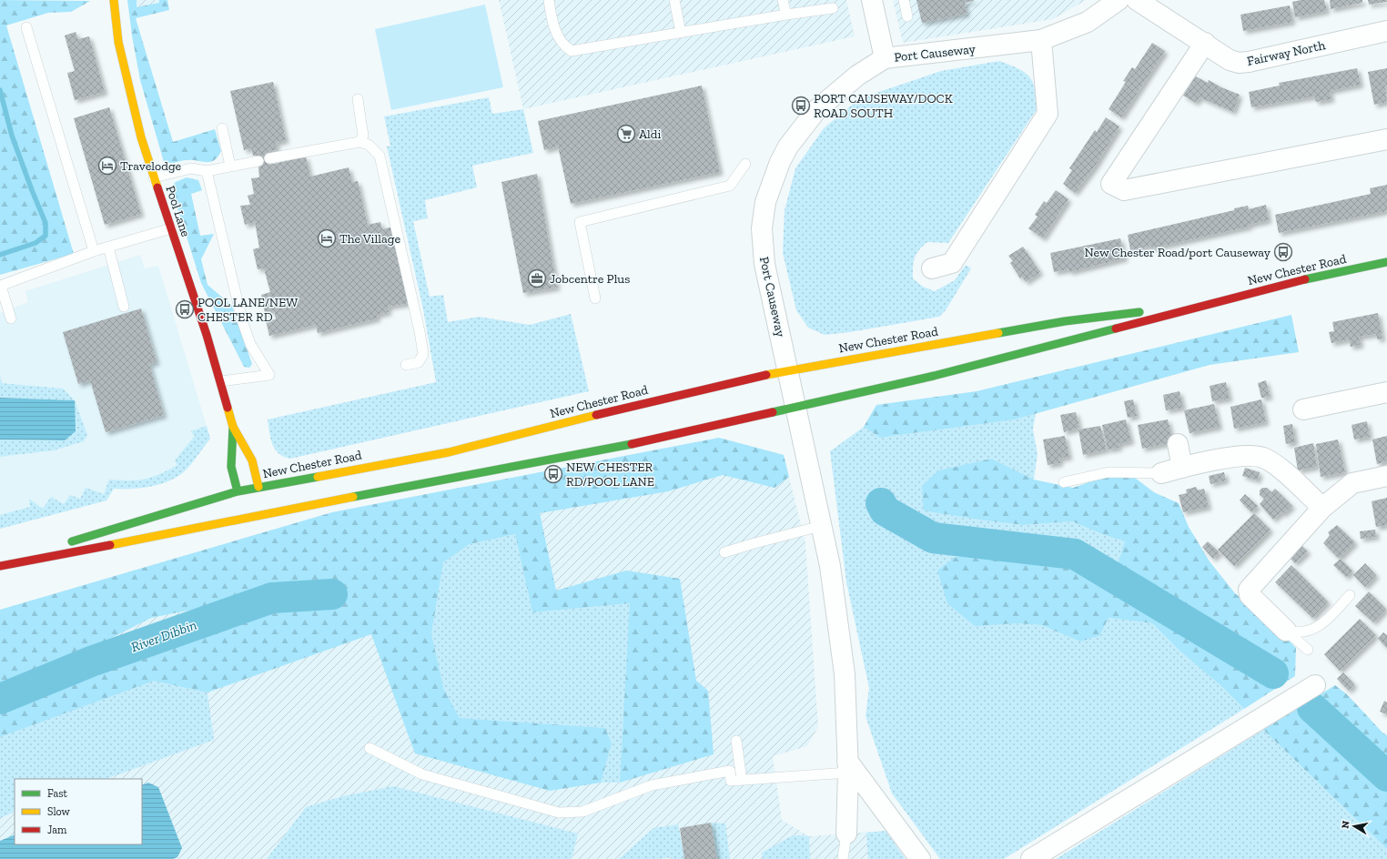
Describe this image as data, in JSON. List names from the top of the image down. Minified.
{"streets":{"main road":["Pool Lane","New Chester Road"],"street":["Port Causeway","Fairway North"]},"crossings":[["Port Causeway","New Chester Road"],["Pool Lane","New Chester Road"]],"water":["River Dibbin"],"places":{"bus stop":["PORT CAUSEWAY/DOCK ROAD SOUTH","New Chester Road/port Causeway","POOL LANE/NEW CHESTER RD","NEW CHESTER RD/POOL LANE"],"supermarket":["Aldi"],"hotel":["Travelodge","The Village"],"office":["Jobcentre Plus"]},"legend":["Fast","Slow","Jam"],"north":"left"}
